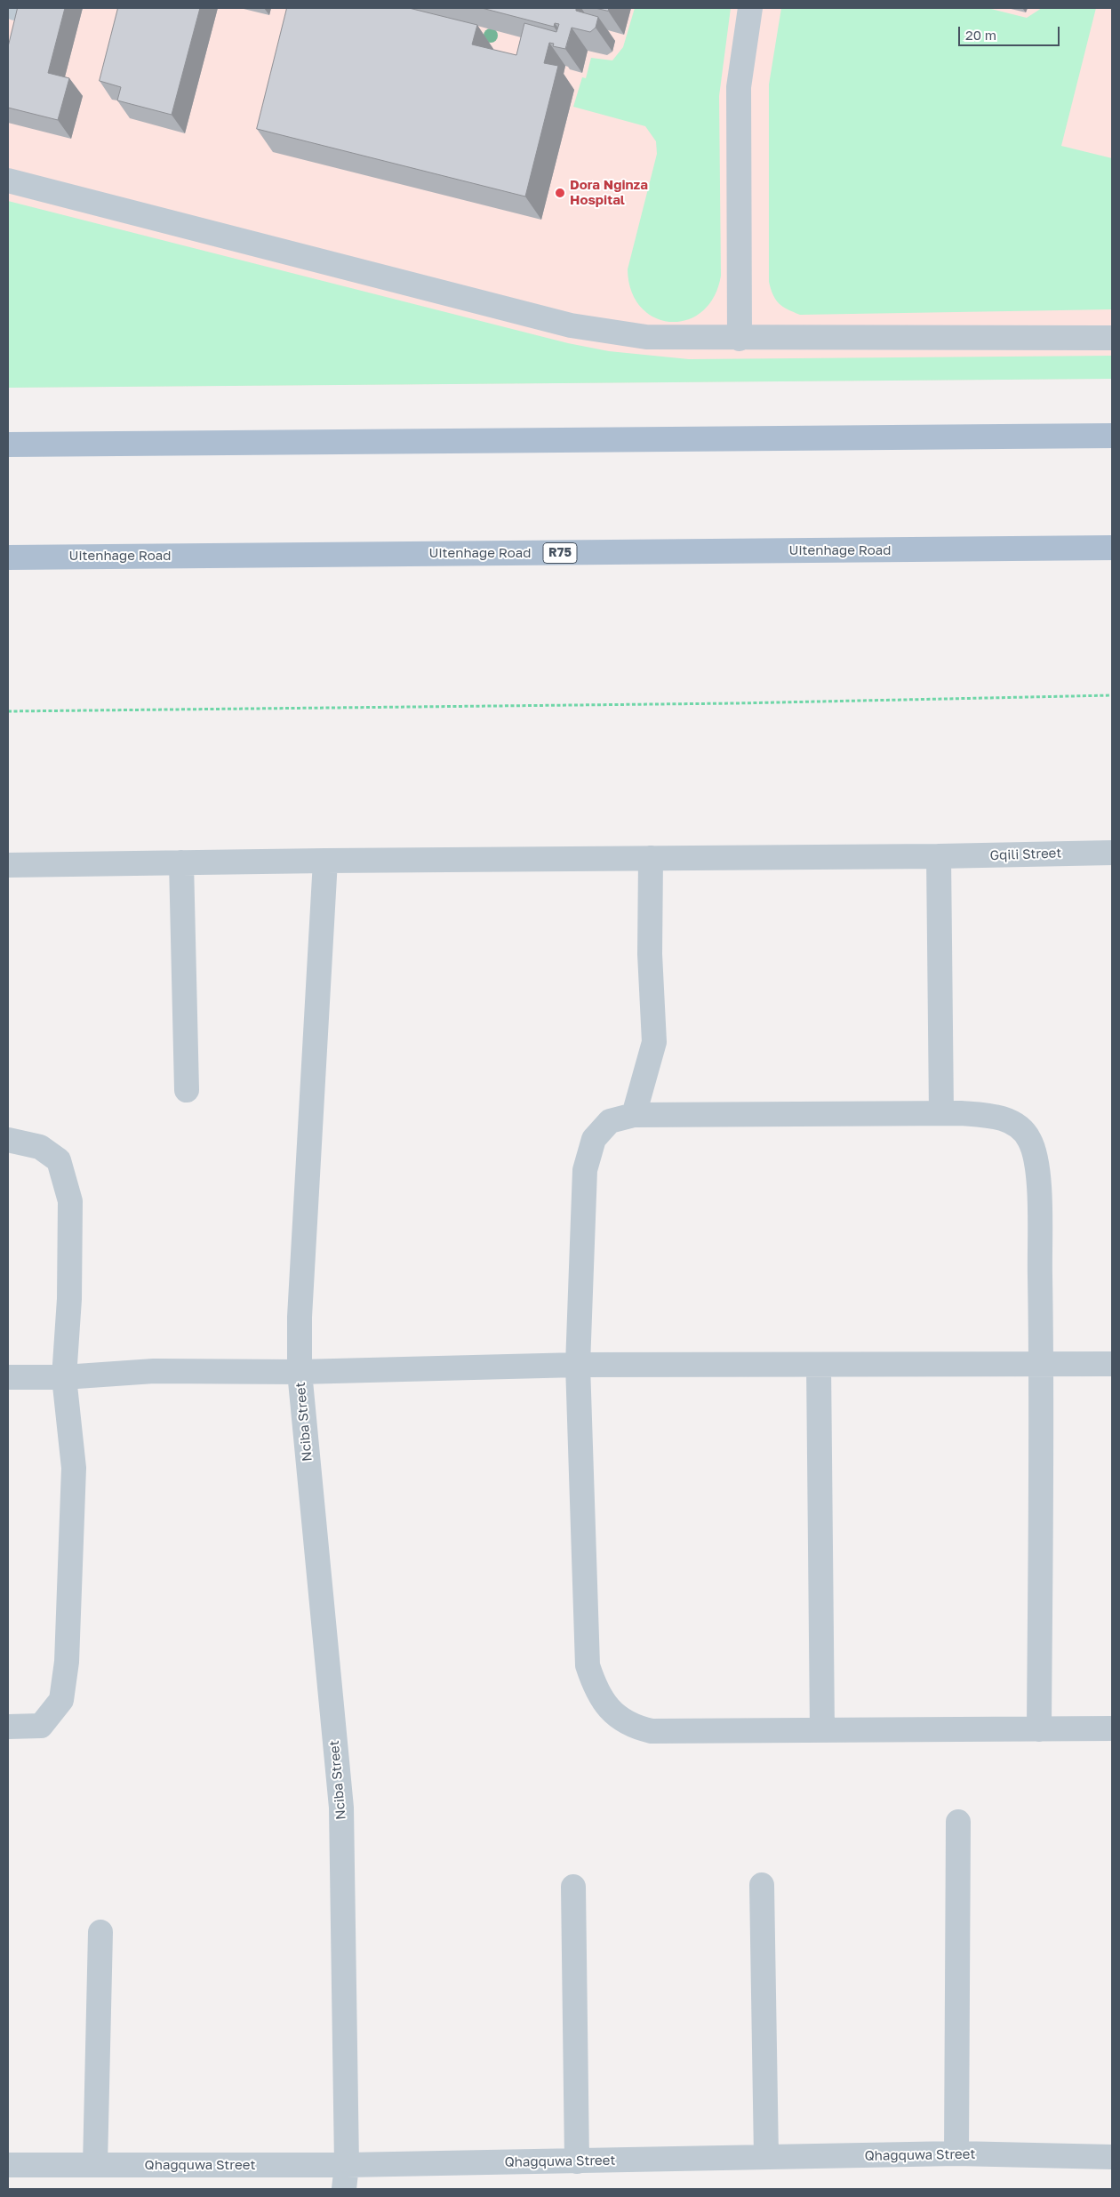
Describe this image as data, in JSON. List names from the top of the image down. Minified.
{"streets":{"main road":["Uitenhage Road","R75"],"street":["Gqili Street","Nciba Street","Qhagquwa Street"]},"crossings":[["Gqili Street","Nciba Street"],["Nciba Street","Qhagquwa Street"]],"places":["Dora Nginza Hospital"],"scale_bar":"20 m"}
